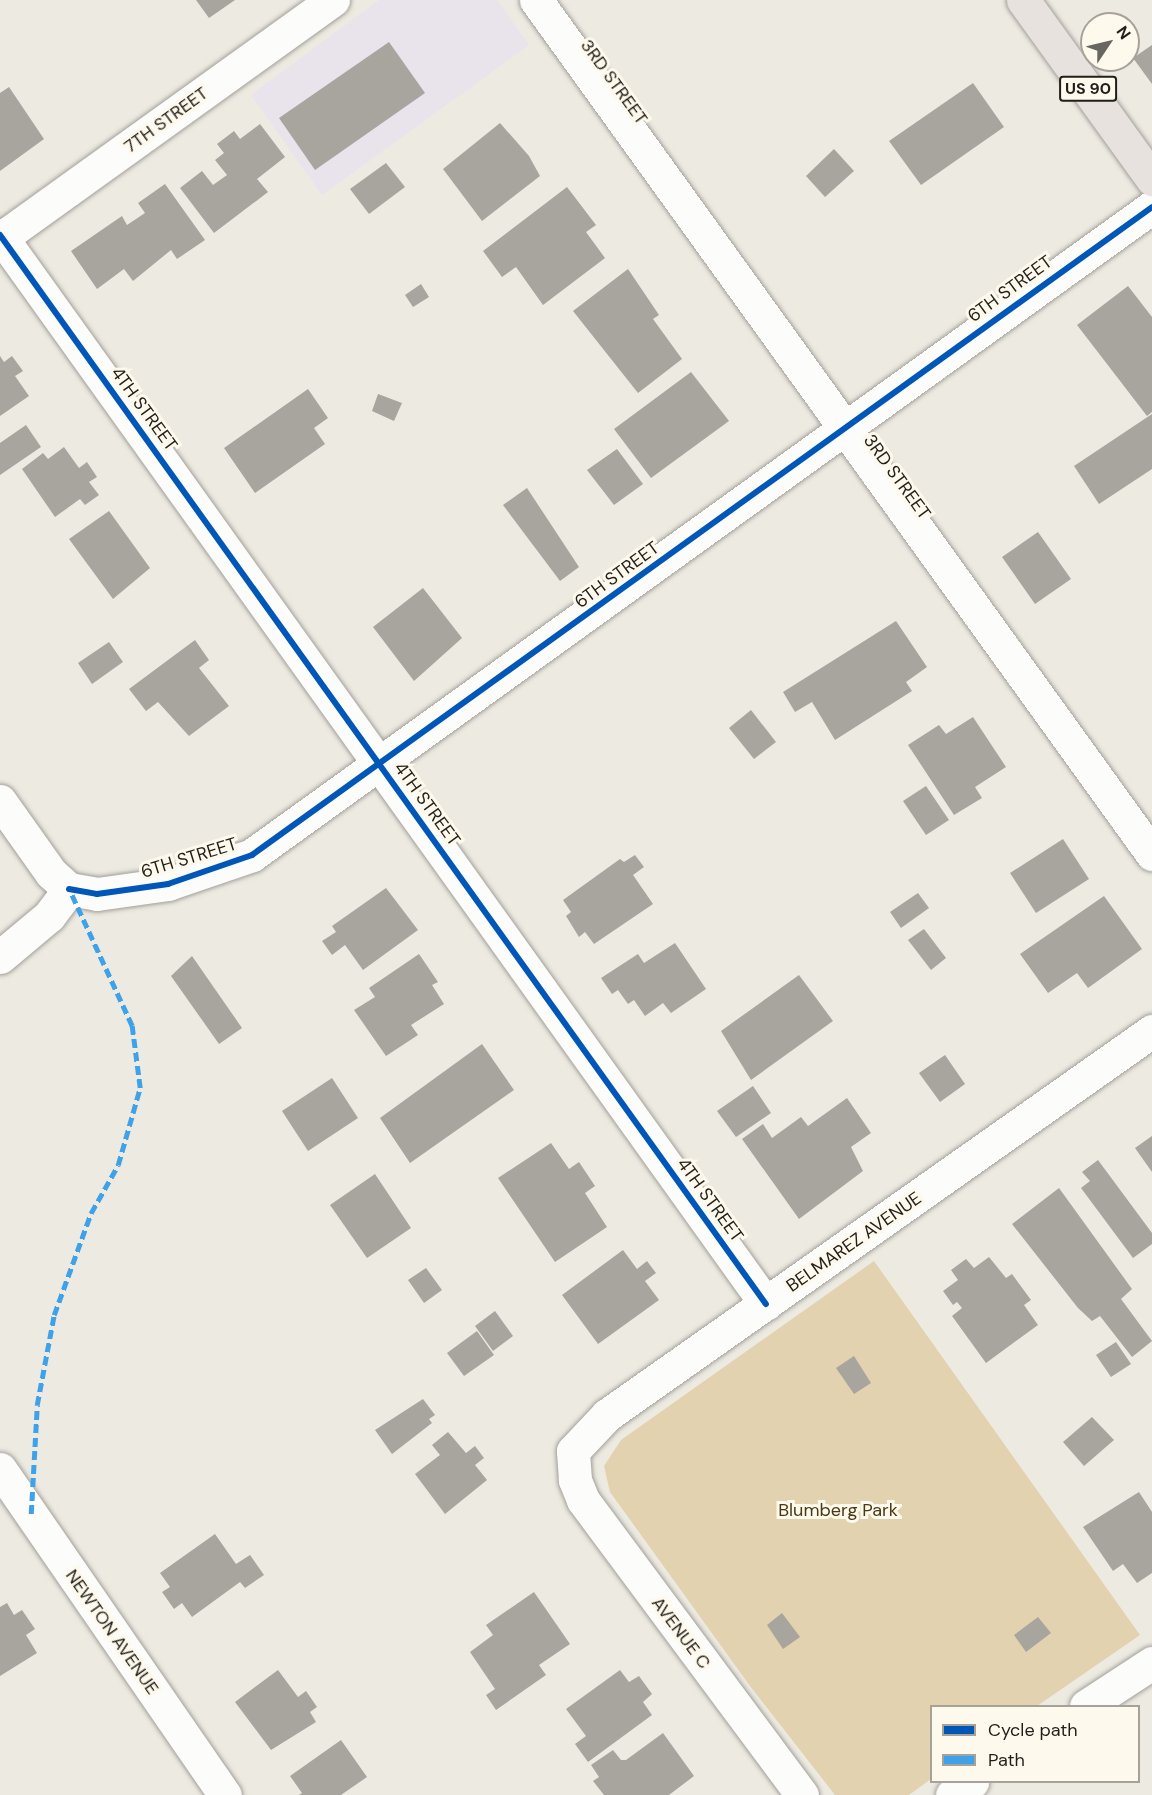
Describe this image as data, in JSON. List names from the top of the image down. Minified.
{"streets":{"main road":["US 90"],"street":["3RD STREET","7TH STREET","6TH STREET","4TH STREET","BELMAREZ AVENUE","NEWTON AVENUE","AVENUE C"]},"crossings":[["3RD STREET","6TH STREET"],["7TH STREET","4TH STREET"],["6TH STREET","4TH STREET"],["4TH STREET","BELMAREZ AVENUE"],["BELMAREZ AVENUE","AVENUE C"]],"parks":["Blumberg Park"],"legend":["Cycle path","Path"],"north":"top right"}
